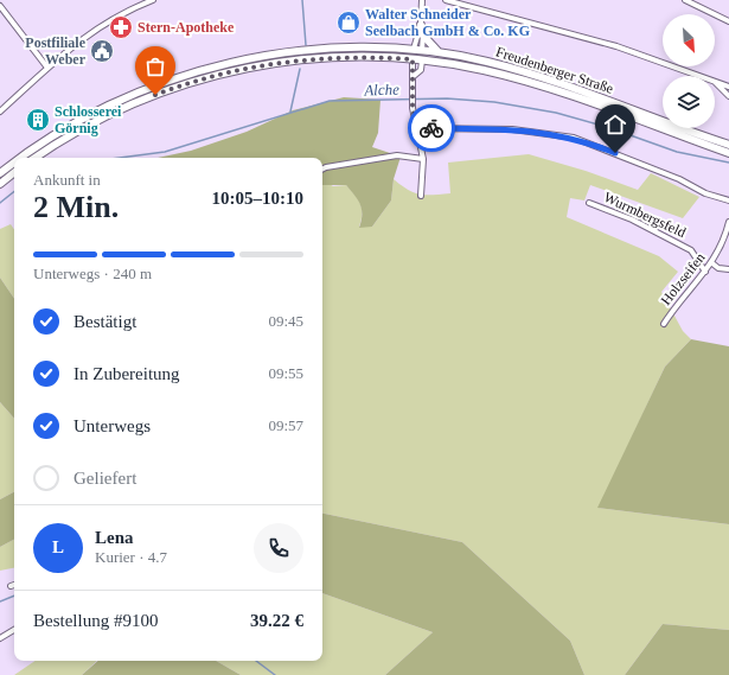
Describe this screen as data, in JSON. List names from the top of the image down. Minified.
{"streets":{"main road":["Freudenberger Straße"],"street":["Wurmbergsfeld","Holzseifen"]},"crossings":[["Wurmbergsfeld","Holzseifen"]],"water":["Alche"],"places":{"shop":["Walter Schneider Seelbach GmbH & Co. KG"],"pharmacy":["Stern-Apotheke"],"public building":["Postfiliale Weber"],"building":["Schlosserei Görnig"]},"north":"bottom right","page":{"heading":["2 Min.","Ankunft in","10:05–10:10"],"panel":["Lena","Kurier · 4.7","Bestellung #9100","39.22 €"],"bar":"Unterwegs · 240 m","list":[["Bestätigt","09:45"],["In Zubereitung","09:55"],["Unterwegs","09:57"],"Geliefert"],"round":"L"}}
